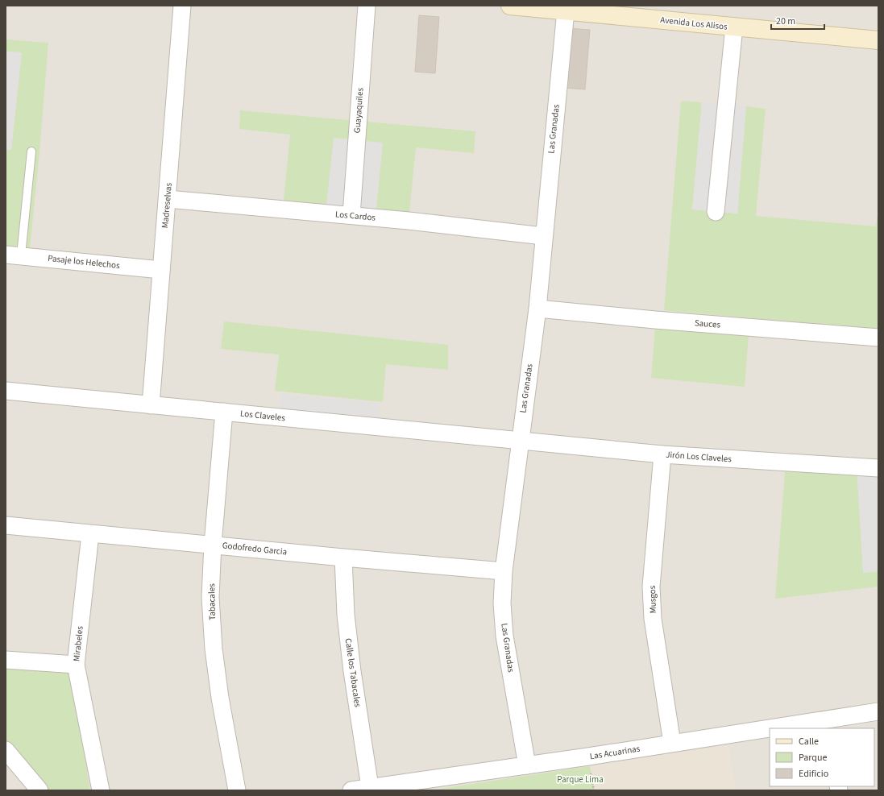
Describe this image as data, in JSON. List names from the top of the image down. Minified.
{"streets":{"street":["Avenida Los Alisos","Guayaquiles","Las Granadas","Madreselvas","Los Cardos","Pasaje los Helechos","Sauces","Los Claveles","Jirón Los Claveles","Godofredo Garcia","Musgos","Tabacales","Mirabeles","Calle los Tabacales","Las Acuarinas"]},"crossings":[["Avenida Los Alisos","Las Granadas"],["Guayaquiles","Los Cardos"],["Las Granadas","Los Cardos"],["Las Granadas","Sauces"],["Las Granadas","Los Claveles"],["Las Granadas","Jirón Los Claveles"],["Las Granadas","Godofredo Garcia"],["Las Granadas","Las Acuarinas"],["Madreselvas","Los Cardos"],["Madreselvas","Pasaje los Helechos"],["Madreselvas","Los Claveles"],["Los Claveles","Jirón Los Claveles"],["Los Claveles","Tabacales"],["Jirón Los Claveles","Musgos"],["Godofredo Garcia","Tabacales"],["Godofredo Garcia","Mirabeles"],["Godofredo Garcia","Calle los Tabacales"],["Musgos","Las Acuarinas"],["Calle los Tabacales","Las Acuarinas"]],"parks":["Parque Lima"],"legend":["Calle","Parque","Edificio"],"scale_bar":"20 m"}
